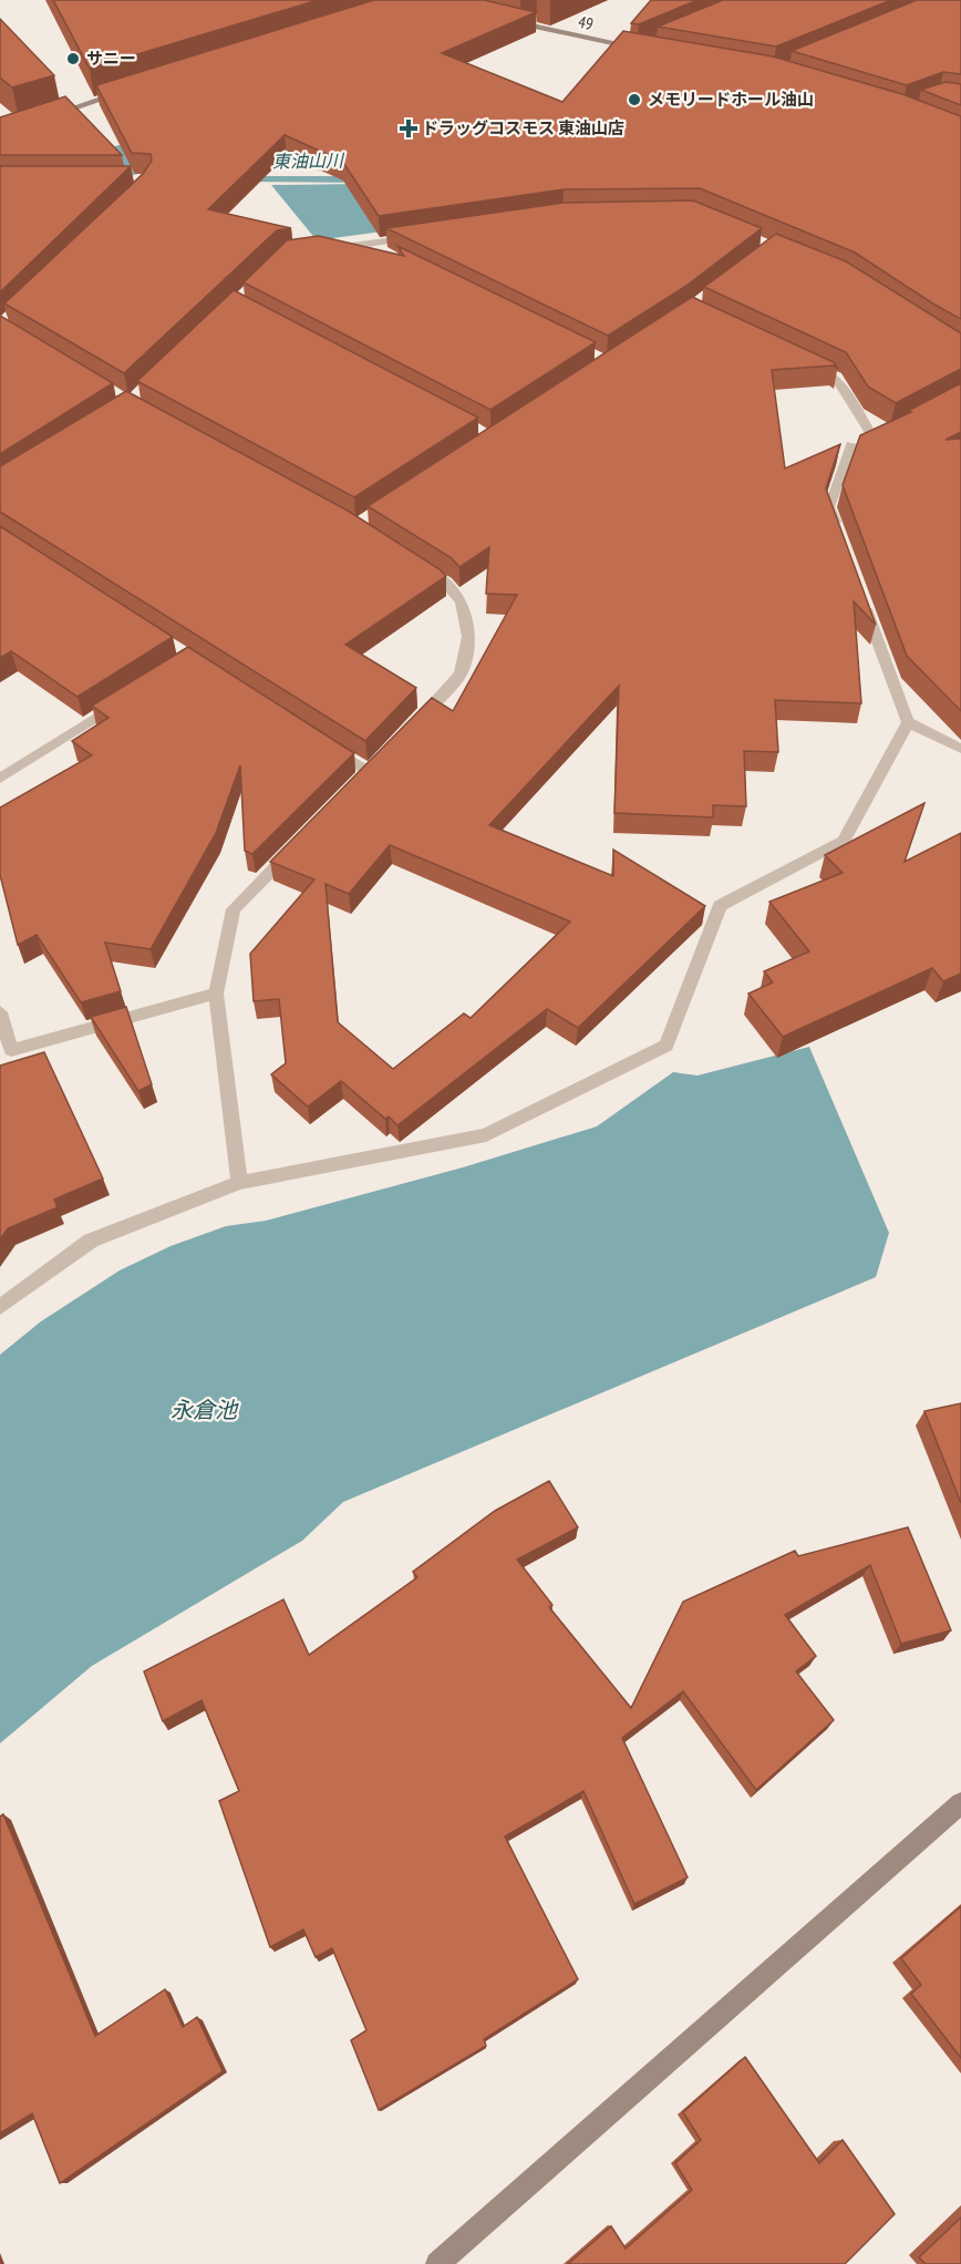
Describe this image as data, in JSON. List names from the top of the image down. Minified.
{"streets":{"street":["49"]},"water":["東油山川","永倉池"],"places":{"other":["サニー","メモリードホール油山"],"health":["ドラッグコスモス 東油山店"]}}
